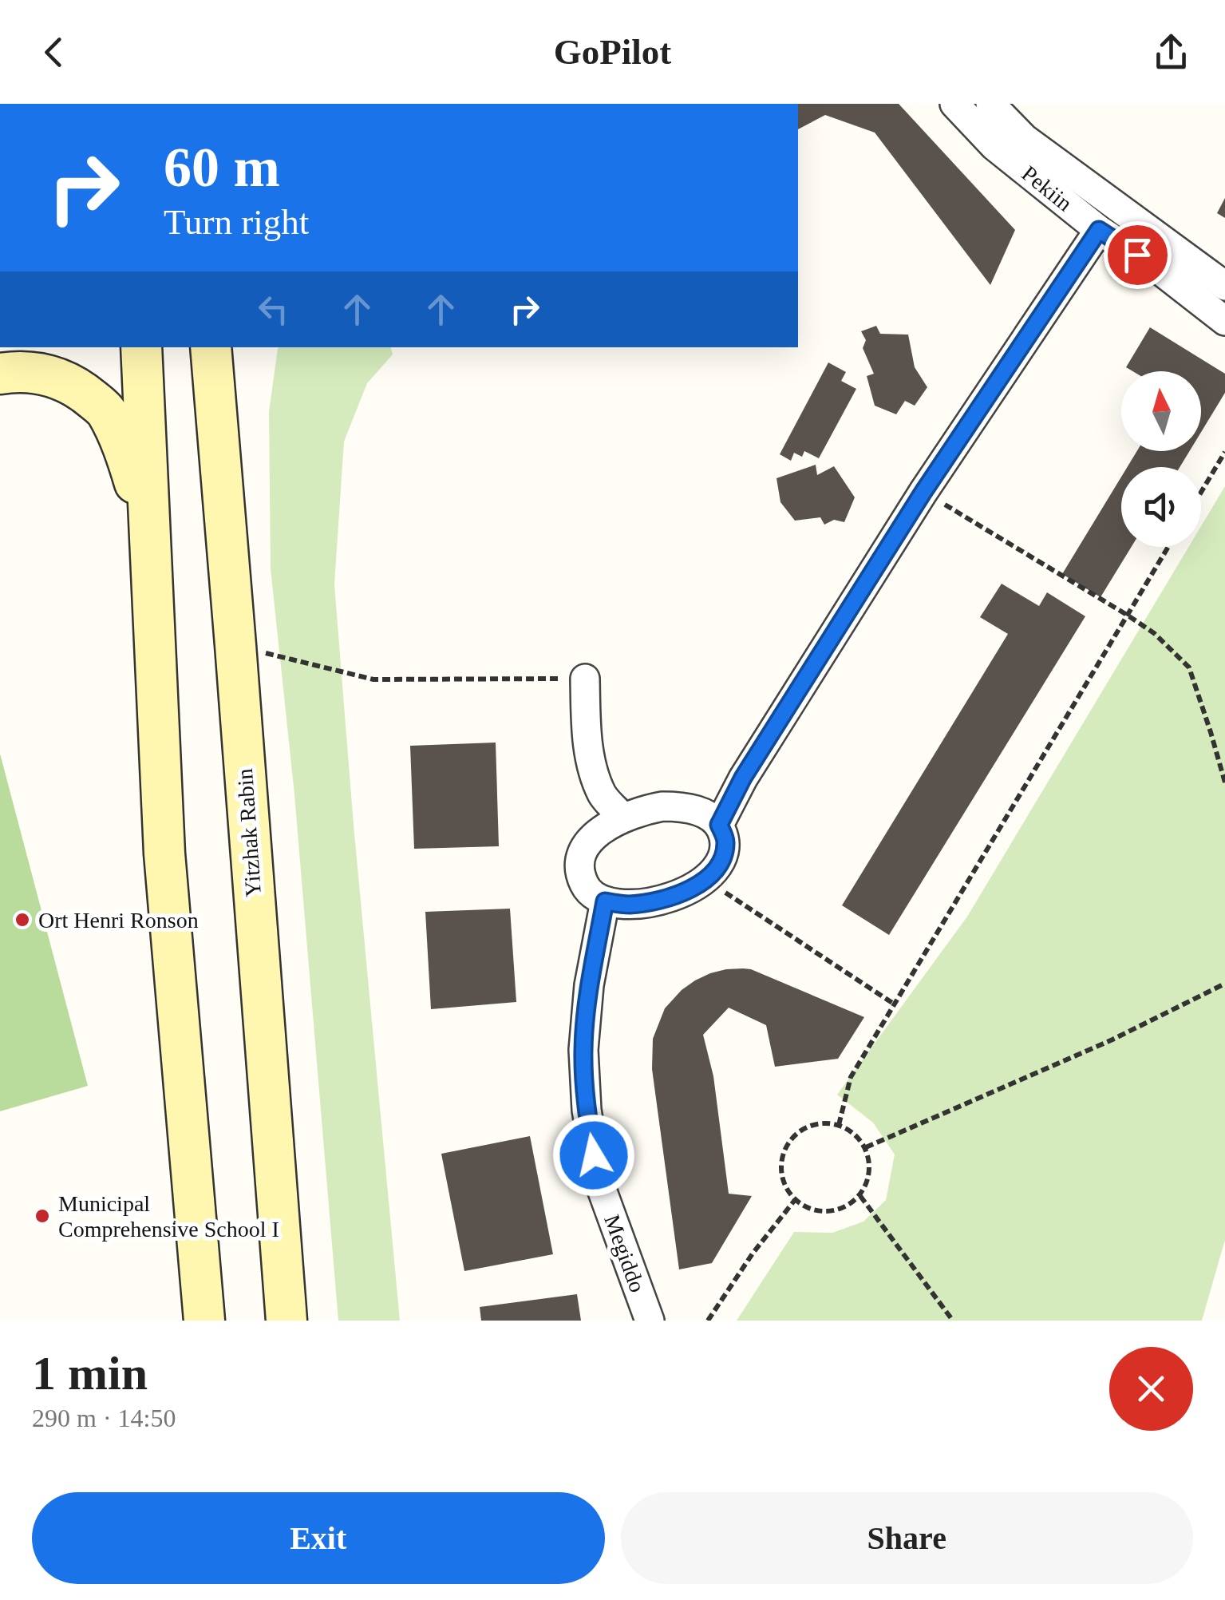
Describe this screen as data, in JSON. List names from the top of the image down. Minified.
{"streets":{"main road":["Yitzhak Rabin"],"street":["Pekiin","Megiddo"]},"places":["Ort Henri Ronson","Municipal Comprehensive School I"],"north":"top","page":{"header":"GoPilot","turn":["60 m","Turn right"],"heading":["1 min","290 m · 14:50"],"buttons":["Exit","Share"]}}
